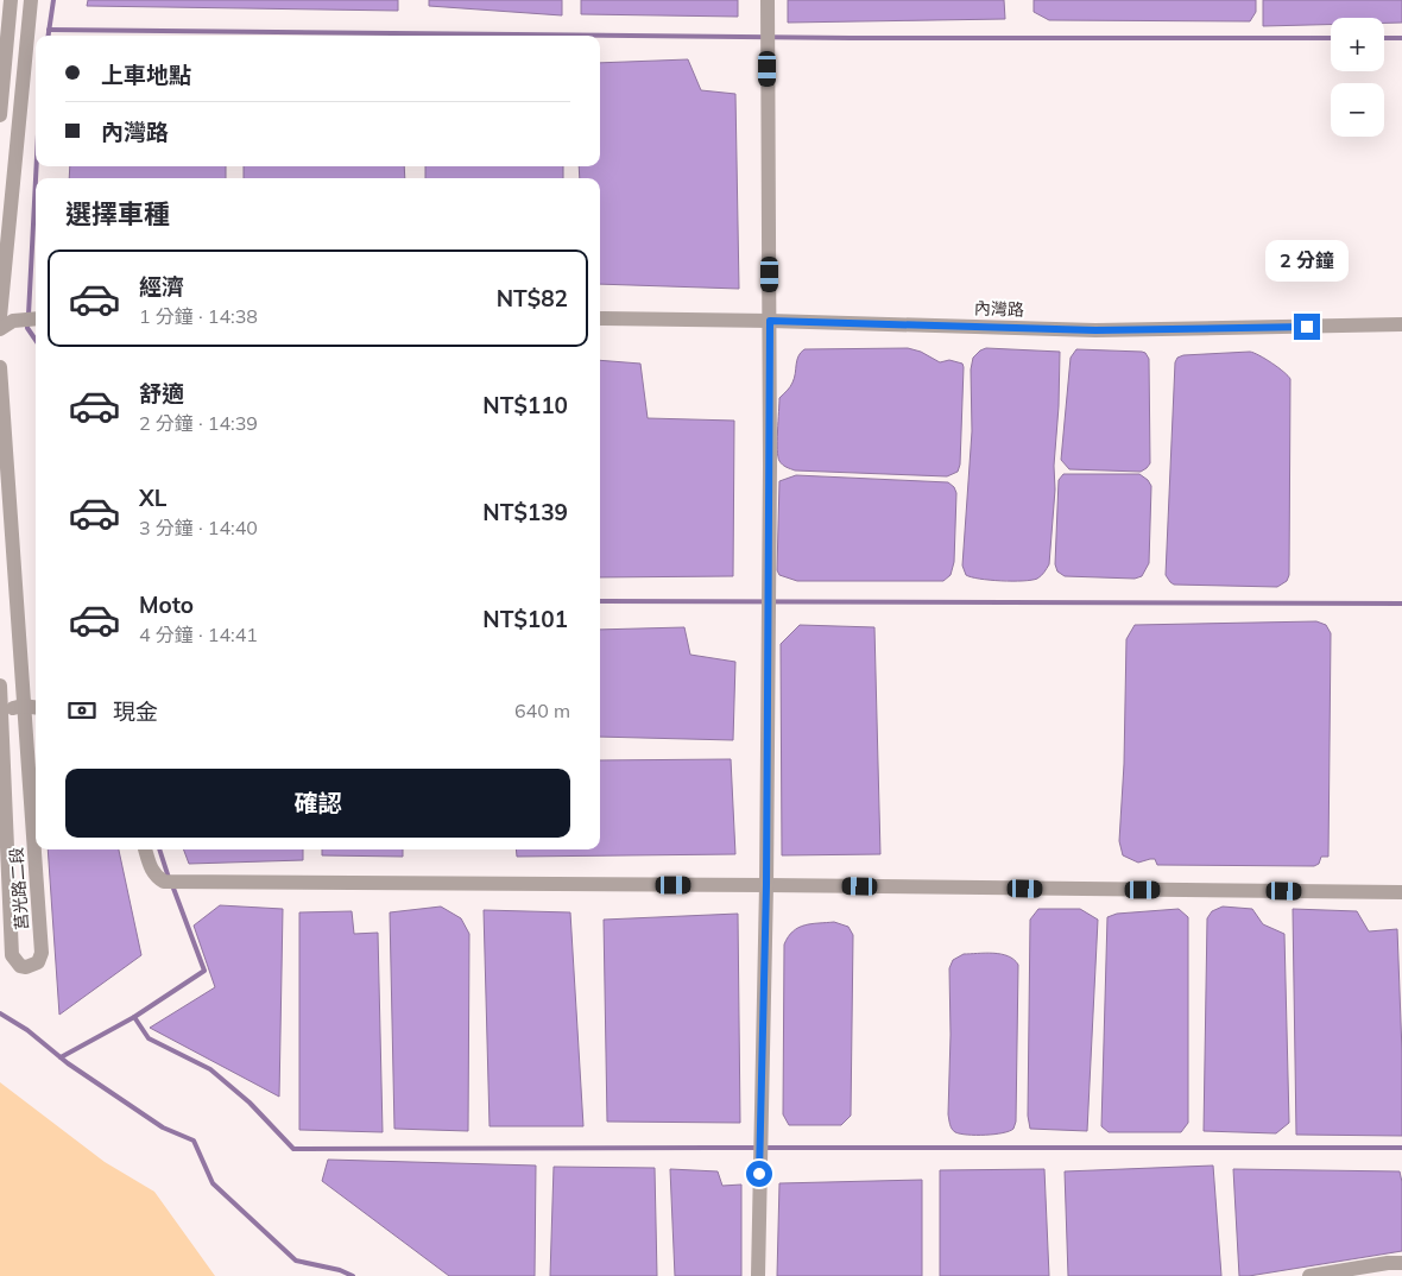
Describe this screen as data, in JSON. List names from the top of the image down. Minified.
{"streets":{"street":["內灣路","莒光路二段"]},"page":{"map_buttons":["+","−"],"banner":["上車地點","內灣路"],"heading":"選擇車種","bubble":"2 分鐘","list":[{"name":"經濟","note":"1 分鐘 · 14:38","value":"NT$82"},{"name":"舒適","note":"2 分鐘 · 14:39","value":"NT$110"},{"name":"XL","note":"3 分鐘 · 14:40","value":"NT$139"},{"name":"Moto","note":"4 分鐘 · 14:41","value":"NT$101"}],"pay":["現金","640 m"],"buttons":"確認"}}
